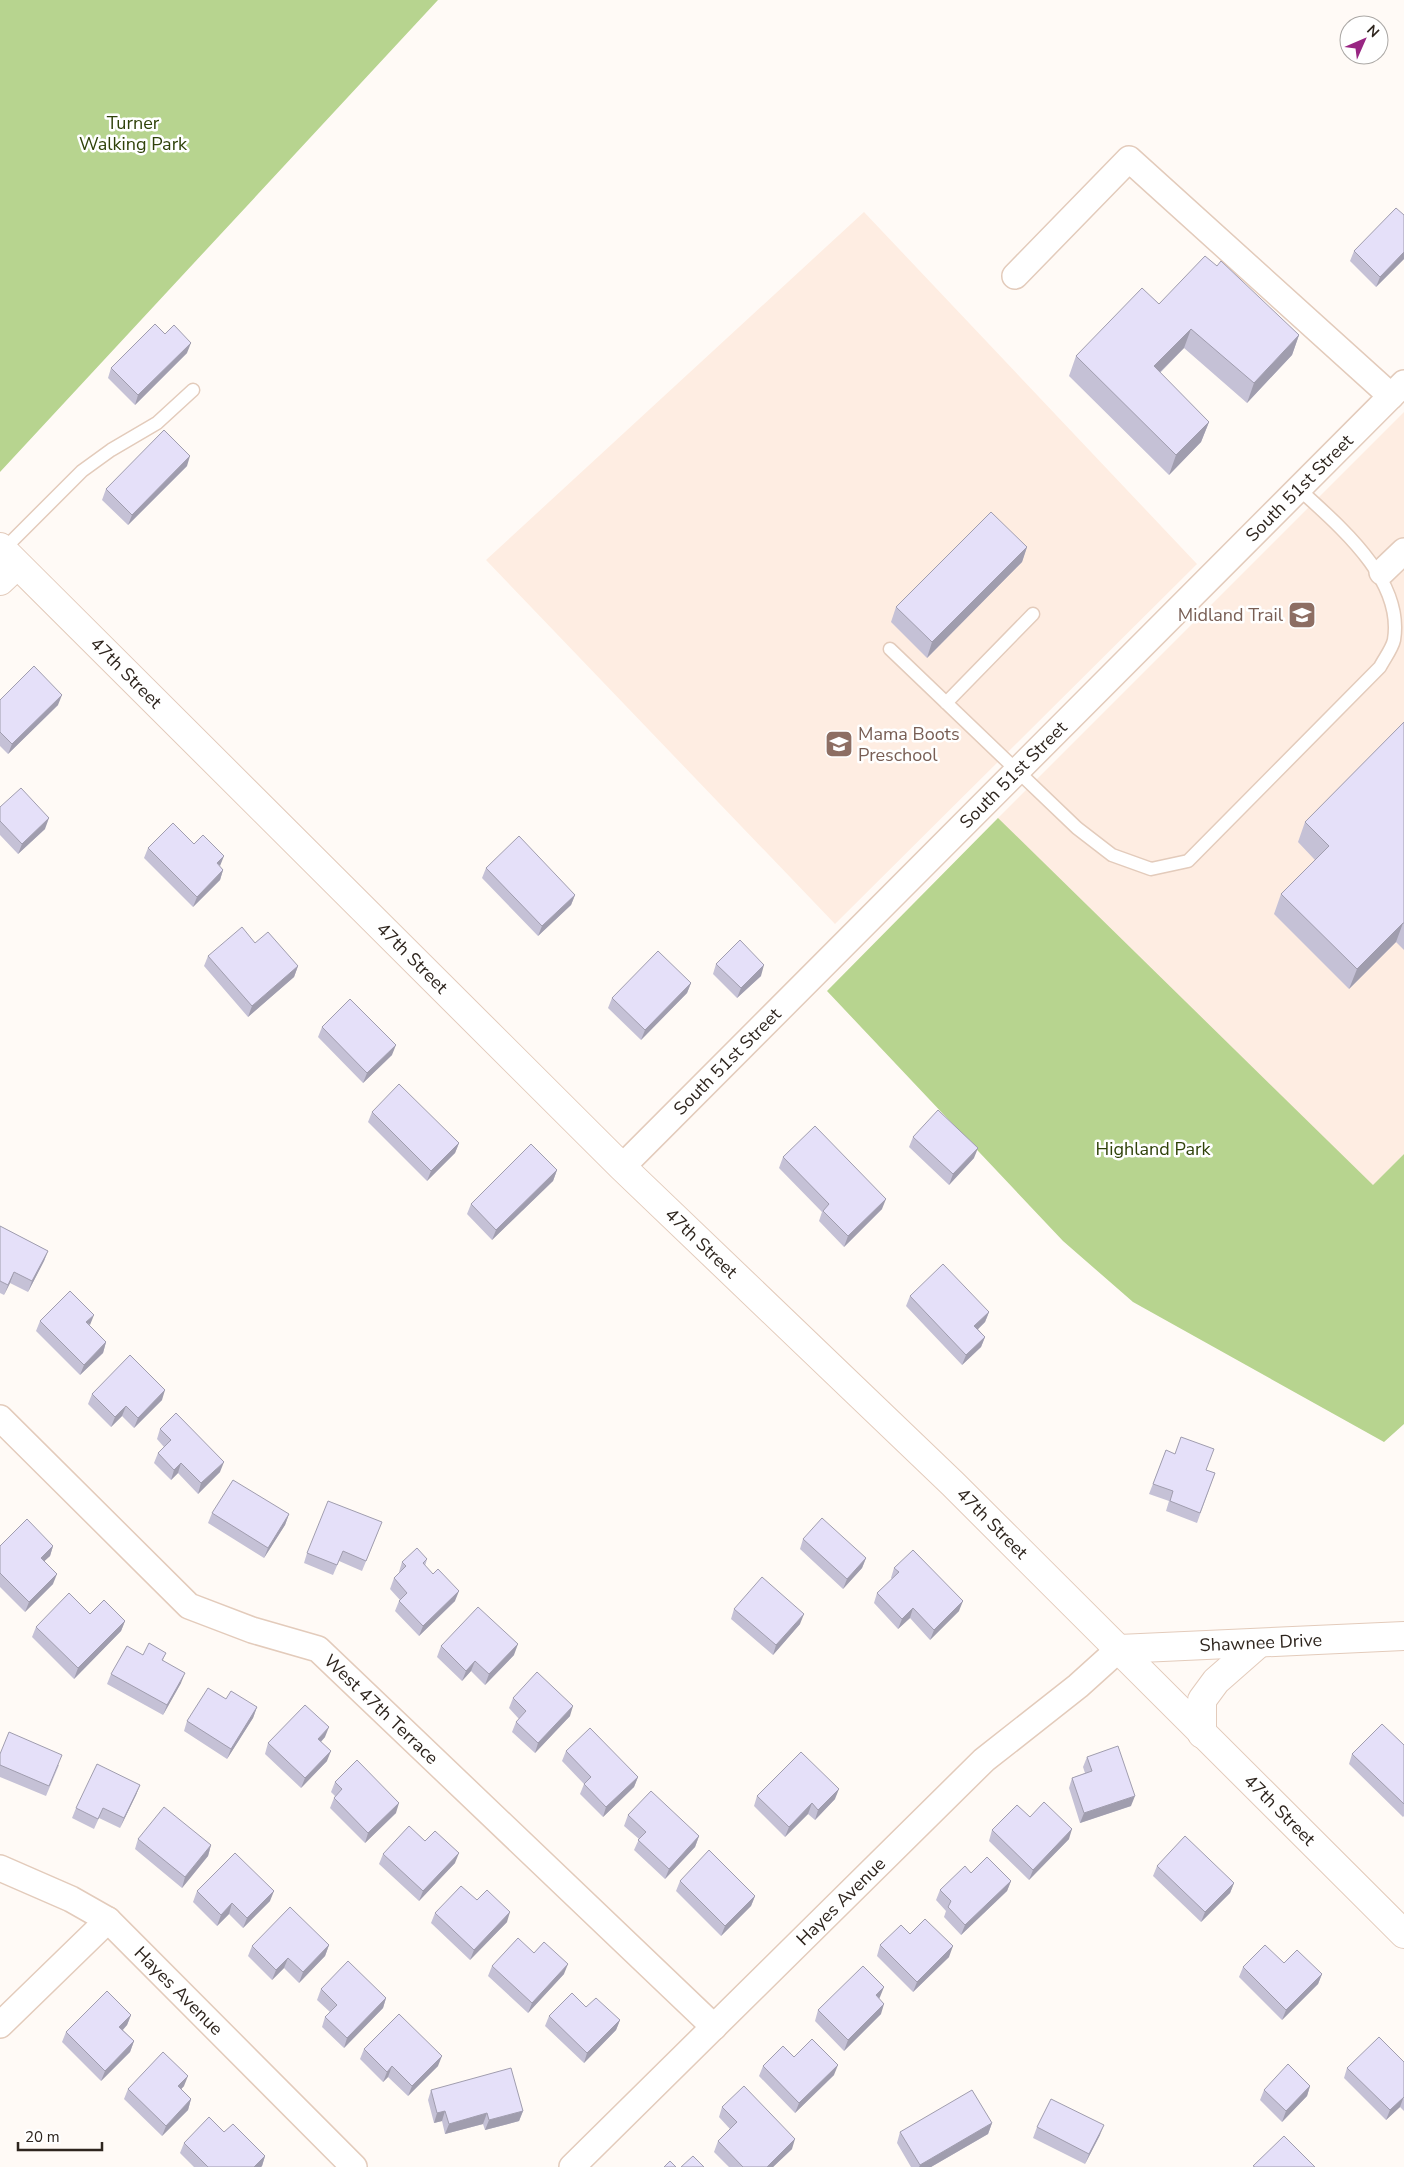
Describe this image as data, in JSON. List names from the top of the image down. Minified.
{"streets":{"main road":["47th Street","Shawnee Drive"],"street":["South 51st Street","West 47th Terrace","Hayes Avenue"]},"crossings":[["South 51st Street","47th Street"],["47th Street","Shawnee Drive"],["47th Street","Hayes Avenue"],["Shawnee Drive","Hayes Avenue"],["West 47th Terrace","Hayes Avenue"]],"parks":["Turner Walking Park","Highland Park"],"places":{"school or university":["Midland Trail","Mama Boots Preschool"]},"scale_bar":"20 m","north":"top right"}
